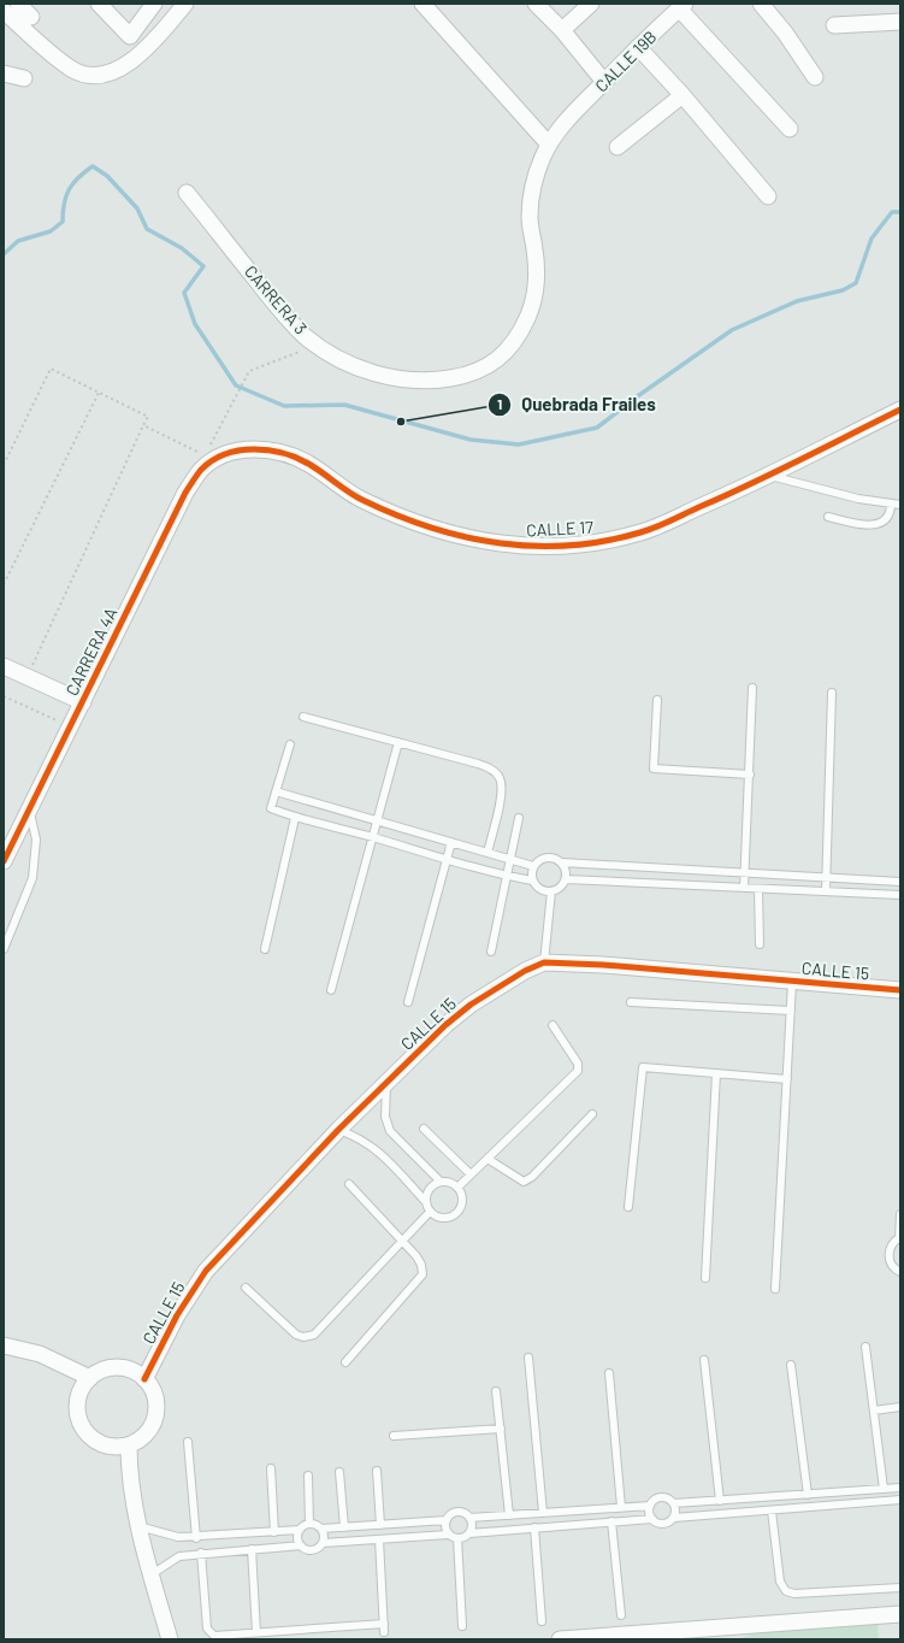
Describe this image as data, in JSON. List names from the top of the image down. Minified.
{"streets":{"street":["CALLE 19B","CARRERA 3","CALLE 17","CARRERA 4A","CALLE 15"]},"crossings":[["CALLE 19B","CARRERA 3"],["CALLE 17","CARRERA 4A"]],"places":["Quebrada Frailes"]}
